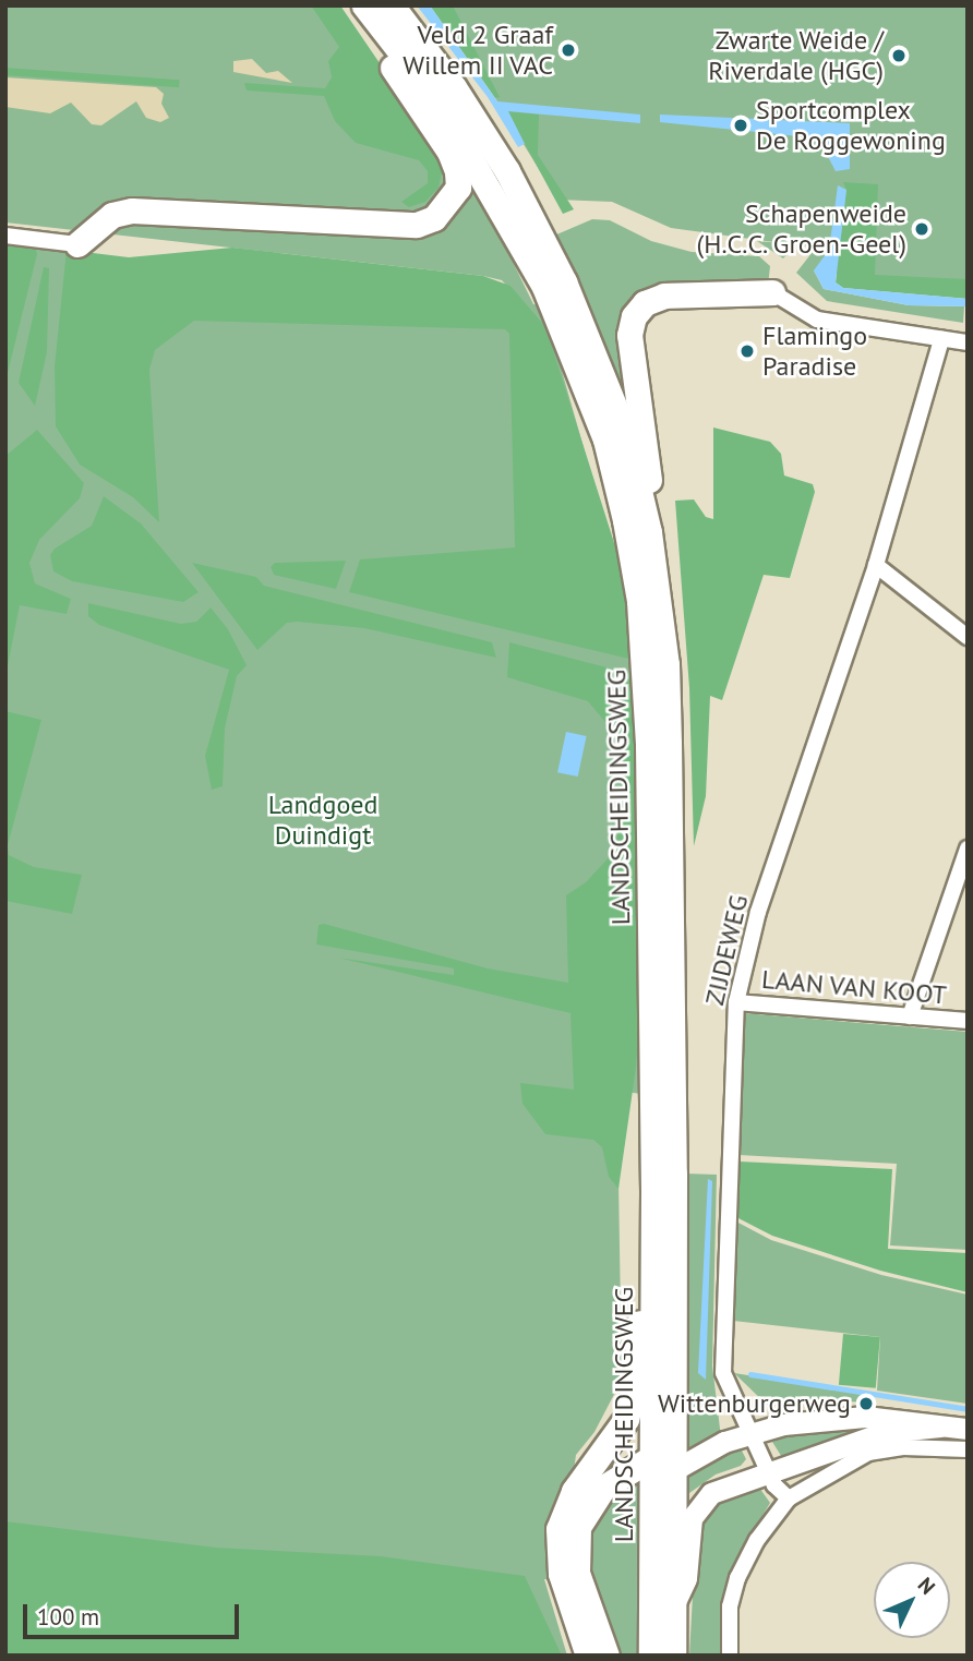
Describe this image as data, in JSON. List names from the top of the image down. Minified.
{"streets":{"main road":["LANDSCHEIDINGSWEG"],"street":["ZIJDEWEG","LAAN VAN KOOT"]},"crossings":[["ZIJDEWEG","LAAN VAN KOOT"]],"parks":["Landgoed Duindigt"],"places":["Veld 2 Graaf Willem II VAC","Zwarte Weide / Riverdale (HGC)","Sportcomplex De Roggewoning","Schapenweide (H.C.C. Groen-Geel)","Flamingo Paradise","Wittenburgerweg"],"scale_bar":"100 m","north":"top right"}
